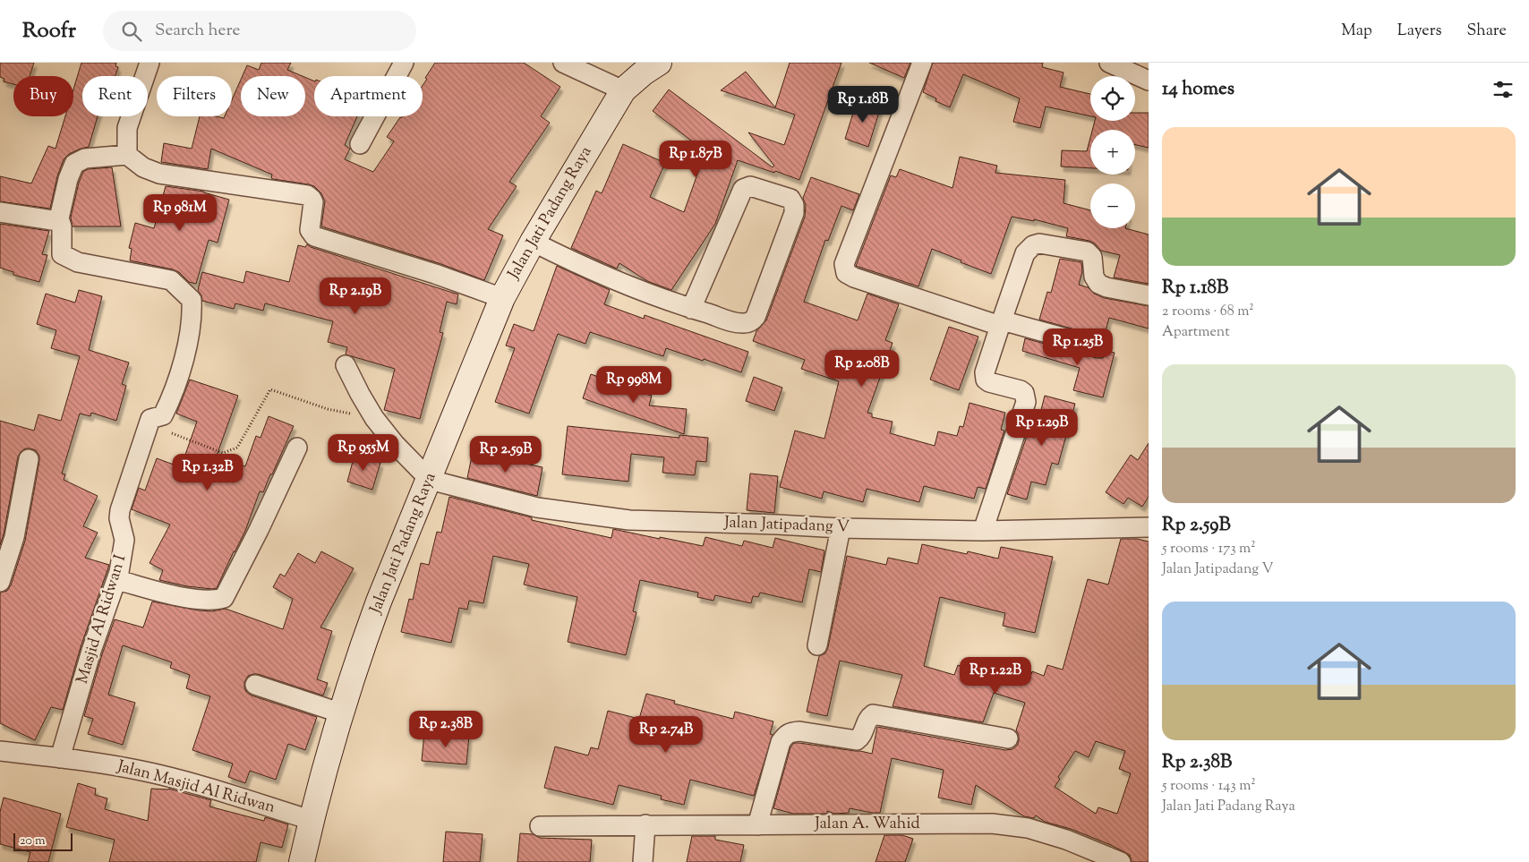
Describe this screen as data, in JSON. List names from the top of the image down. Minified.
{"streets":{"street":["Jalan Jati Padang Raya","Jalan Jatipadang V","Masjid Al Ridwan I","Jalan Masjid Al Ridwan","Jalan A. Wahid"]},"crossings":[["Jalan Jati Padang Raya","Jalan Jatipadang V"],["Jalan Jati Padang Raya","Jalan Masjid Al Ridwan"],["Masjid Al Ridwan I","Jalan Masjid Al Ridwan"]],"scale_bar":"20 m","page":{"header":"Roofr","search":"Search here","nav":["Map","Layers","Share"],"heading":"14 homes","map_buttons":["+","−"],"chip":["Buy","Rent","Filters","New","Apartment"],"price":["Rp 1.18B","Rp 1.87B","Rp 981M","Rp 2.19B","Rp 1.25B","Rp 2.08B","Rp 998M","Rp 1.29B","Rp 955M","Rp 2.59B","Rp 1.32B","Rp 1.22B","Rp 2.38B","Rp 2.74B"],"list":[{"name":"Rp 1.18B","note":"2 rooms · 68 m² · Apartment"},{"name":"Rp 2.59B","note":"5 rooms · 173 m² · Jalan Jatipadang V"},{"name":"Rp 2.38B","note":"5 rooms · 143 m² · Jalan Jati Padang Raya"}],"scale":"20 m"}}
